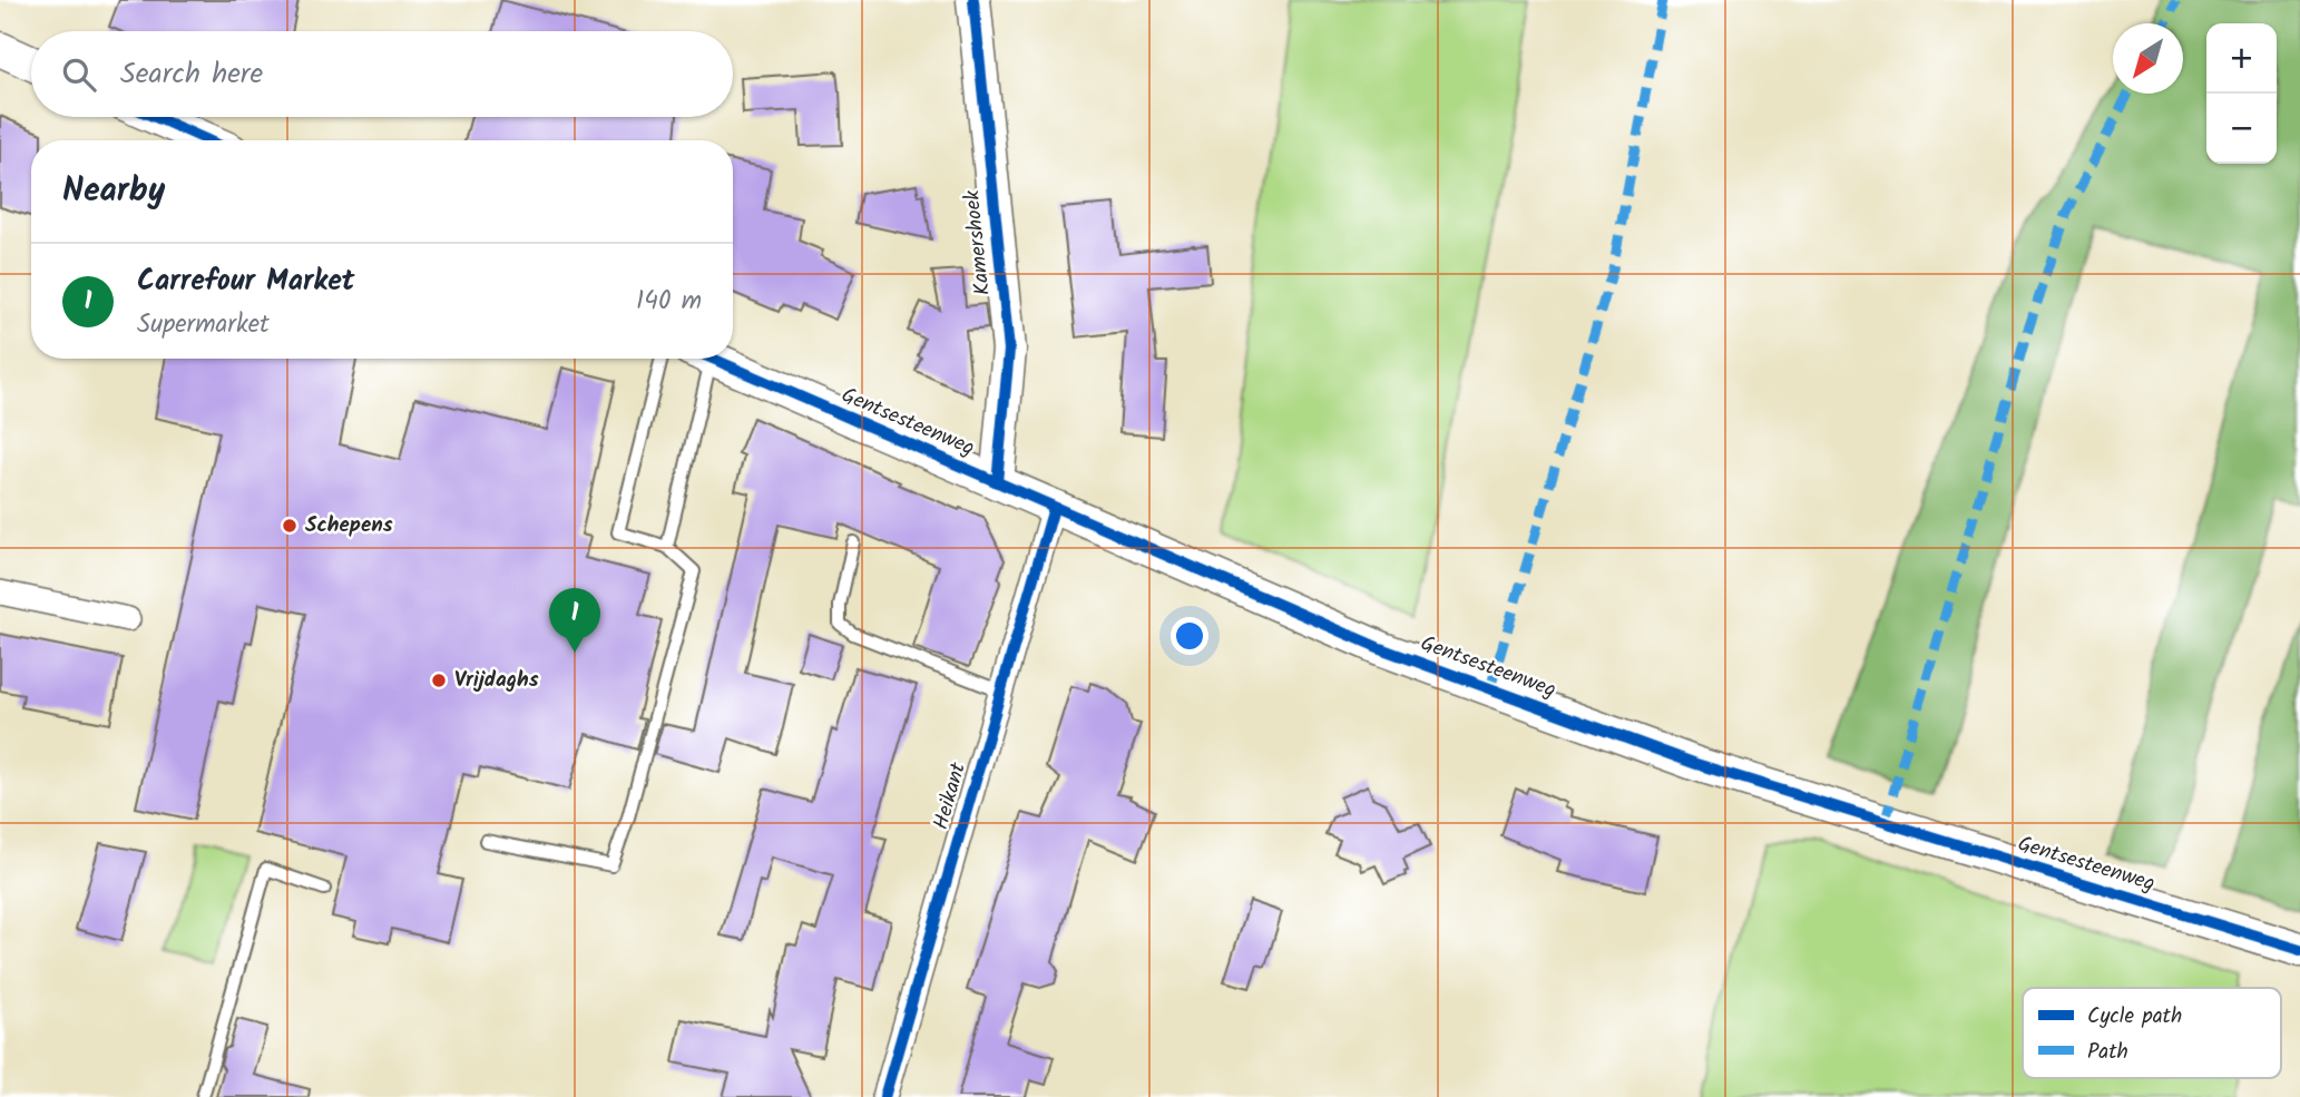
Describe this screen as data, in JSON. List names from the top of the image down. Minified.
{"streets":{"main road":["Kamershoek","Gentsesteenweg"],"street":["Heikant"]},"crossings":[["Kamershoek","Gentsesteenweg"],["Gentsesteenweg","Heikant"]],"places":["Schepens","Vrijdaghs"],"legend":["Cycle path","Path"],"north":"bottom left","page":{"map_buttons":["+","−"],"search":"Search here","heading":"Nearby","list":[{"mark":"1","name":"Carrefour Market","note":"Supermarket","value":"140 m"}],"pins":"1"}}
